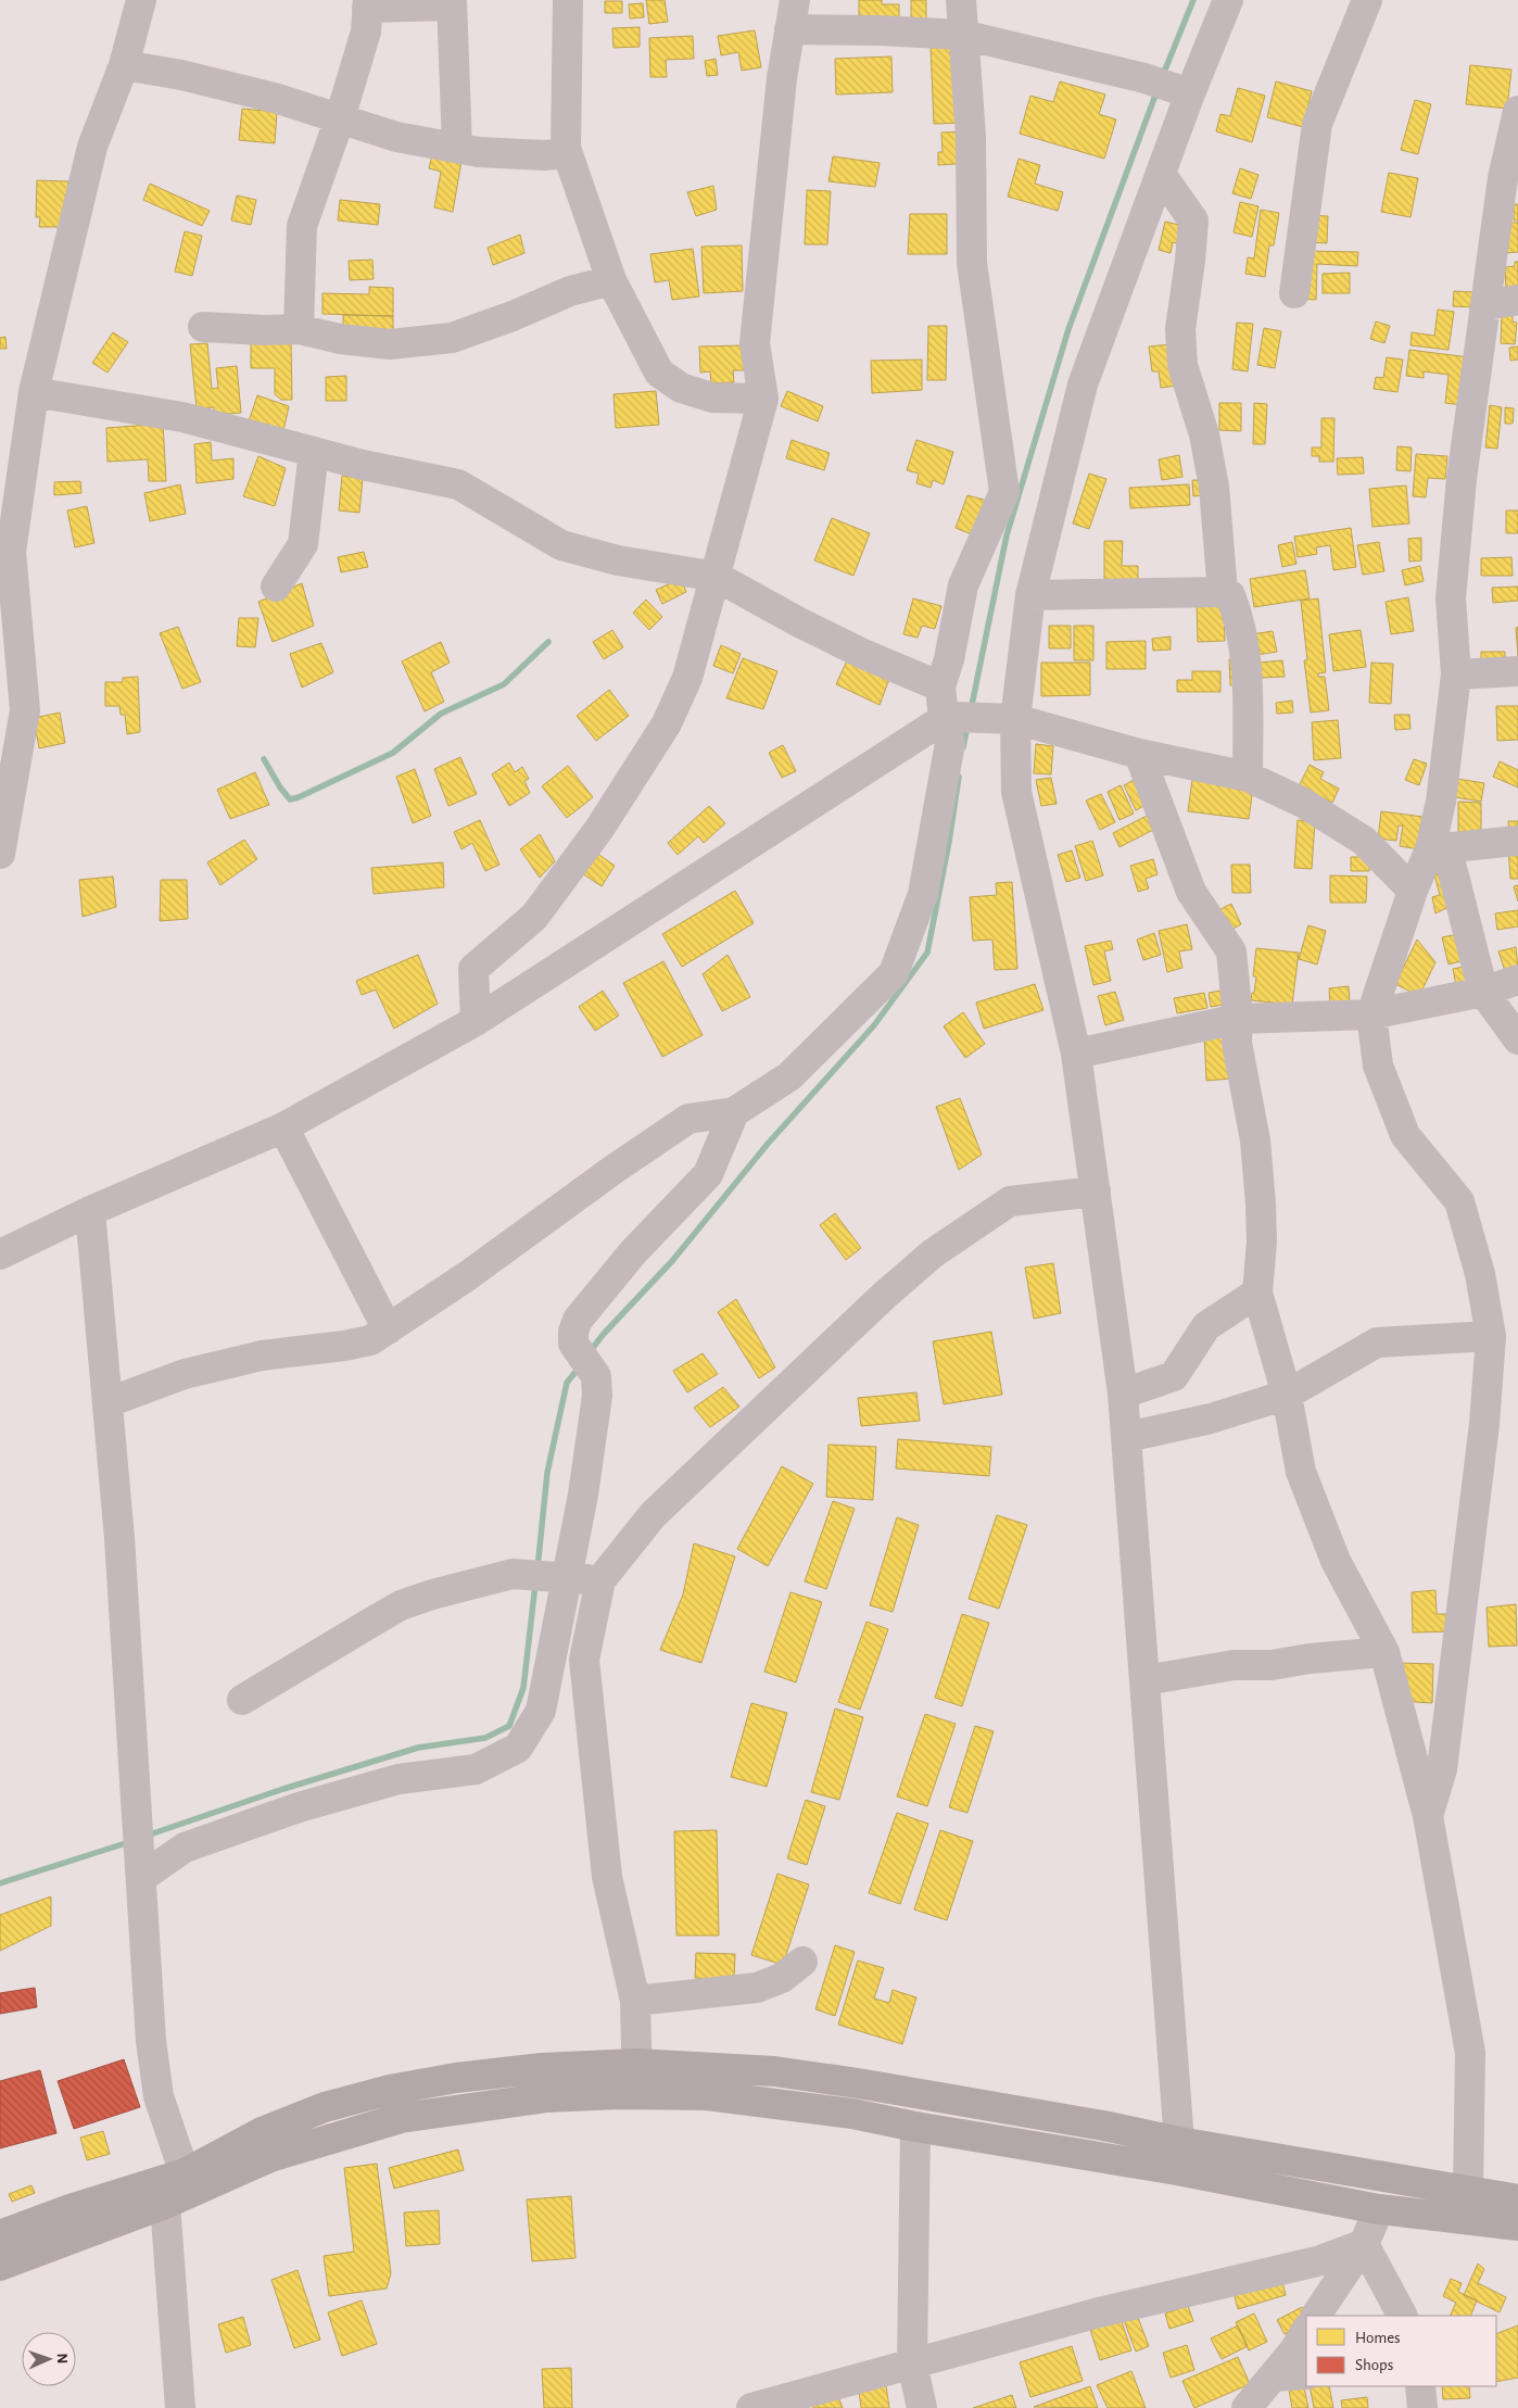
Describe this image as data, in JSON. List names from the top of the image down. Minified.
{"legend":["Homes","Shops"],"north":"right"}
